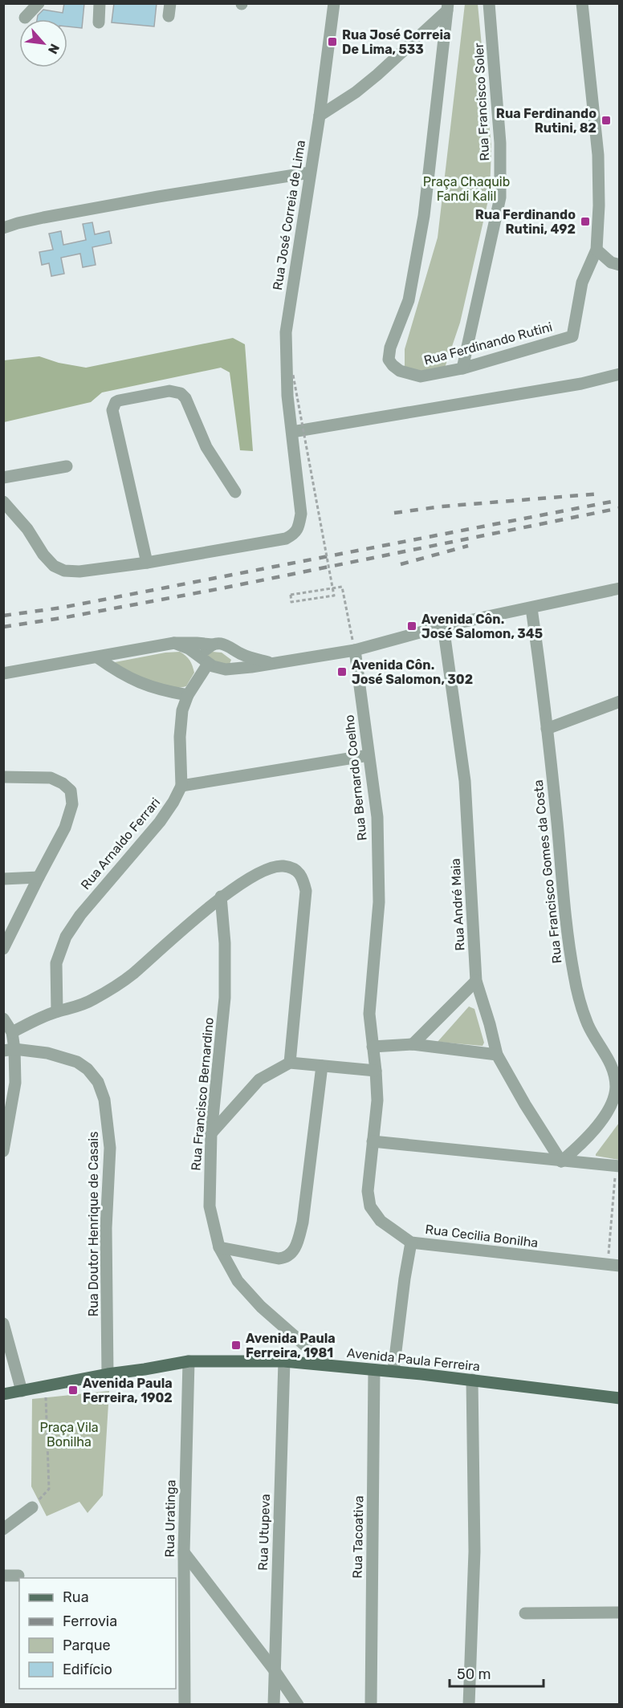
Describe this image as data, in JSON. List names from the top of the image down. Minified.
{"streets":{"main road":["Avenida Paula Ferreira"],"street":["Rua Francisco Soler","Rua José Correia de Lima","Rua Ferdinando Rutini","Rua Bernardo Coelho","Rua Arnaldo Ferrari","Rua Francisco Gomes da Costa","Rua André Maia","Rua Francisco Bernardino","Rua Doutor Henrique de Casais","Rua Cecilia Bonilha","Rua Uratinga","Rua Utupeva","Rua Tacoativa"]},"crossings":[["Rua Francisco Soler","Rua Ferdinando Rutini"],["Rua Bernardo Coelho","Rua Cecilia Bonilha"],["Rua Francisco Gomes da Costa","Rua André Maia"],["Rua Francisco Bernardino","Avenida Paula Ferreira"],["Rua Doutor Henrique de Casais","Avenida Paula Ferreira"],["Avenida Paula Ferreira","Rua Uratinga"],["Avenida Paula Ferreira","Rua Utupeva"],["Avenida Paula Ferreira","Rua Tacoativa"]],"parks":["Praça Chaquib Fandi Kalil","Praça Vila Bonilha"],"places":{"transit":["Rua José Correia De Lima, 533","Rua Ferdinando Rutini, 82","Rua Ferdinando Rutini, 492","Avenida Côn. José Salomon, 345","Avenida Côn. José Salomon, 302","Avenida Paula Ferreira, 1981","Avenida Paula Ferreira, 1902"]},"legend":["Rua","Ferrovia","Parque","Edifício"],"scale_bar":"50 m","north":"bottom right"}
